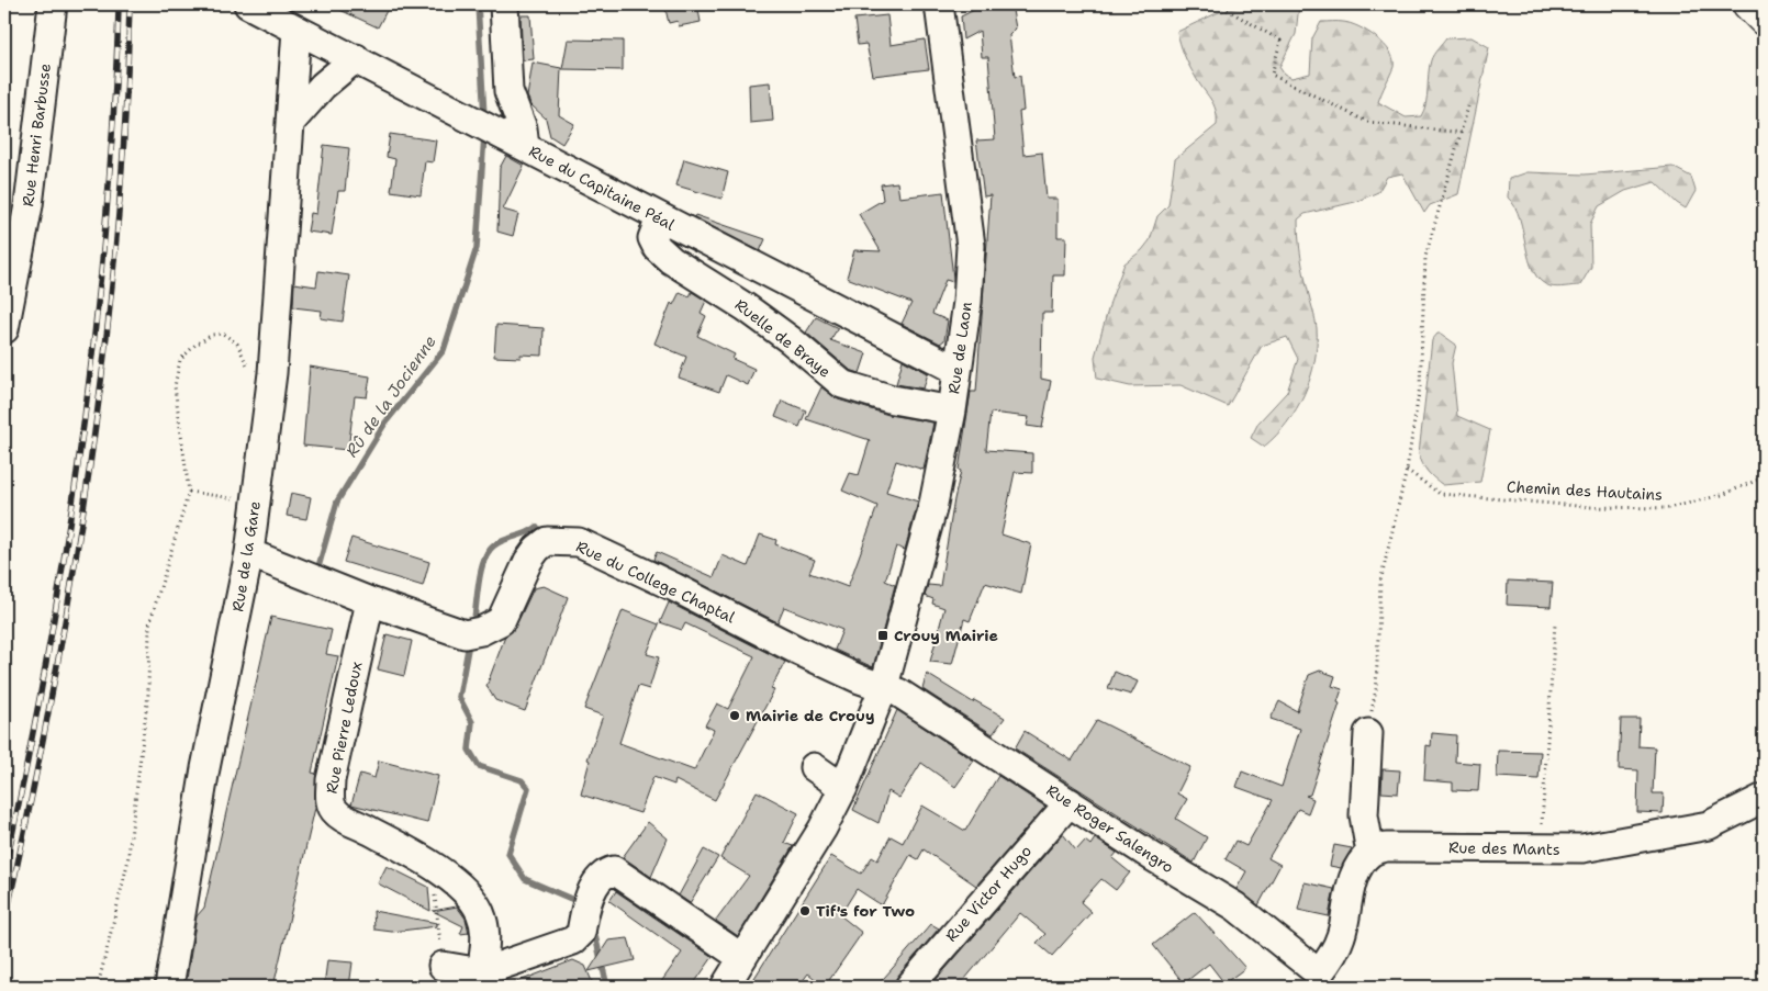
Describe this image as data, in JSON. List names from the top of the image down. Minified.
{"streets":{"street":["Rue Henri Barbusse","Rue du Capitaine Péal","Ruelle de Braye","Rue de Laon","Rue de la Gare","Rue du College Chaptal","Rue Pierre Ledoux","Rue Roger Salengro","Rue des Mants","Rue Victor Hugo"],"path":["Chemin des Hautains"]},"crossings":[["Rue du Capitaine Péal","Ruelle de Braye"],["Rue du Capitaine Péal","Rue de Laon"],["Rue du Capitaine Péal","Rue de la Gare"],["Ruelle de Braye","Rue de Laon"],["Rue de Laon","Rue du College Chaptal"],["Rue de Laon","Rue Roger Salengro"],["Rue de la Gare","Rue du College Chaptal"],["Rue du College Chaptal","Rue Pierre Ledoux"],["Rue du College Chaptal","Rue Roger Salengro"],["Rue Roger Salengro","Rue Victor Hugo"]],"water":["Rû de la Jocienne"],"places":{"transit":["Crouy Mairie"],"other":["Mairie de Crouy","Tif's for Two"]}}
